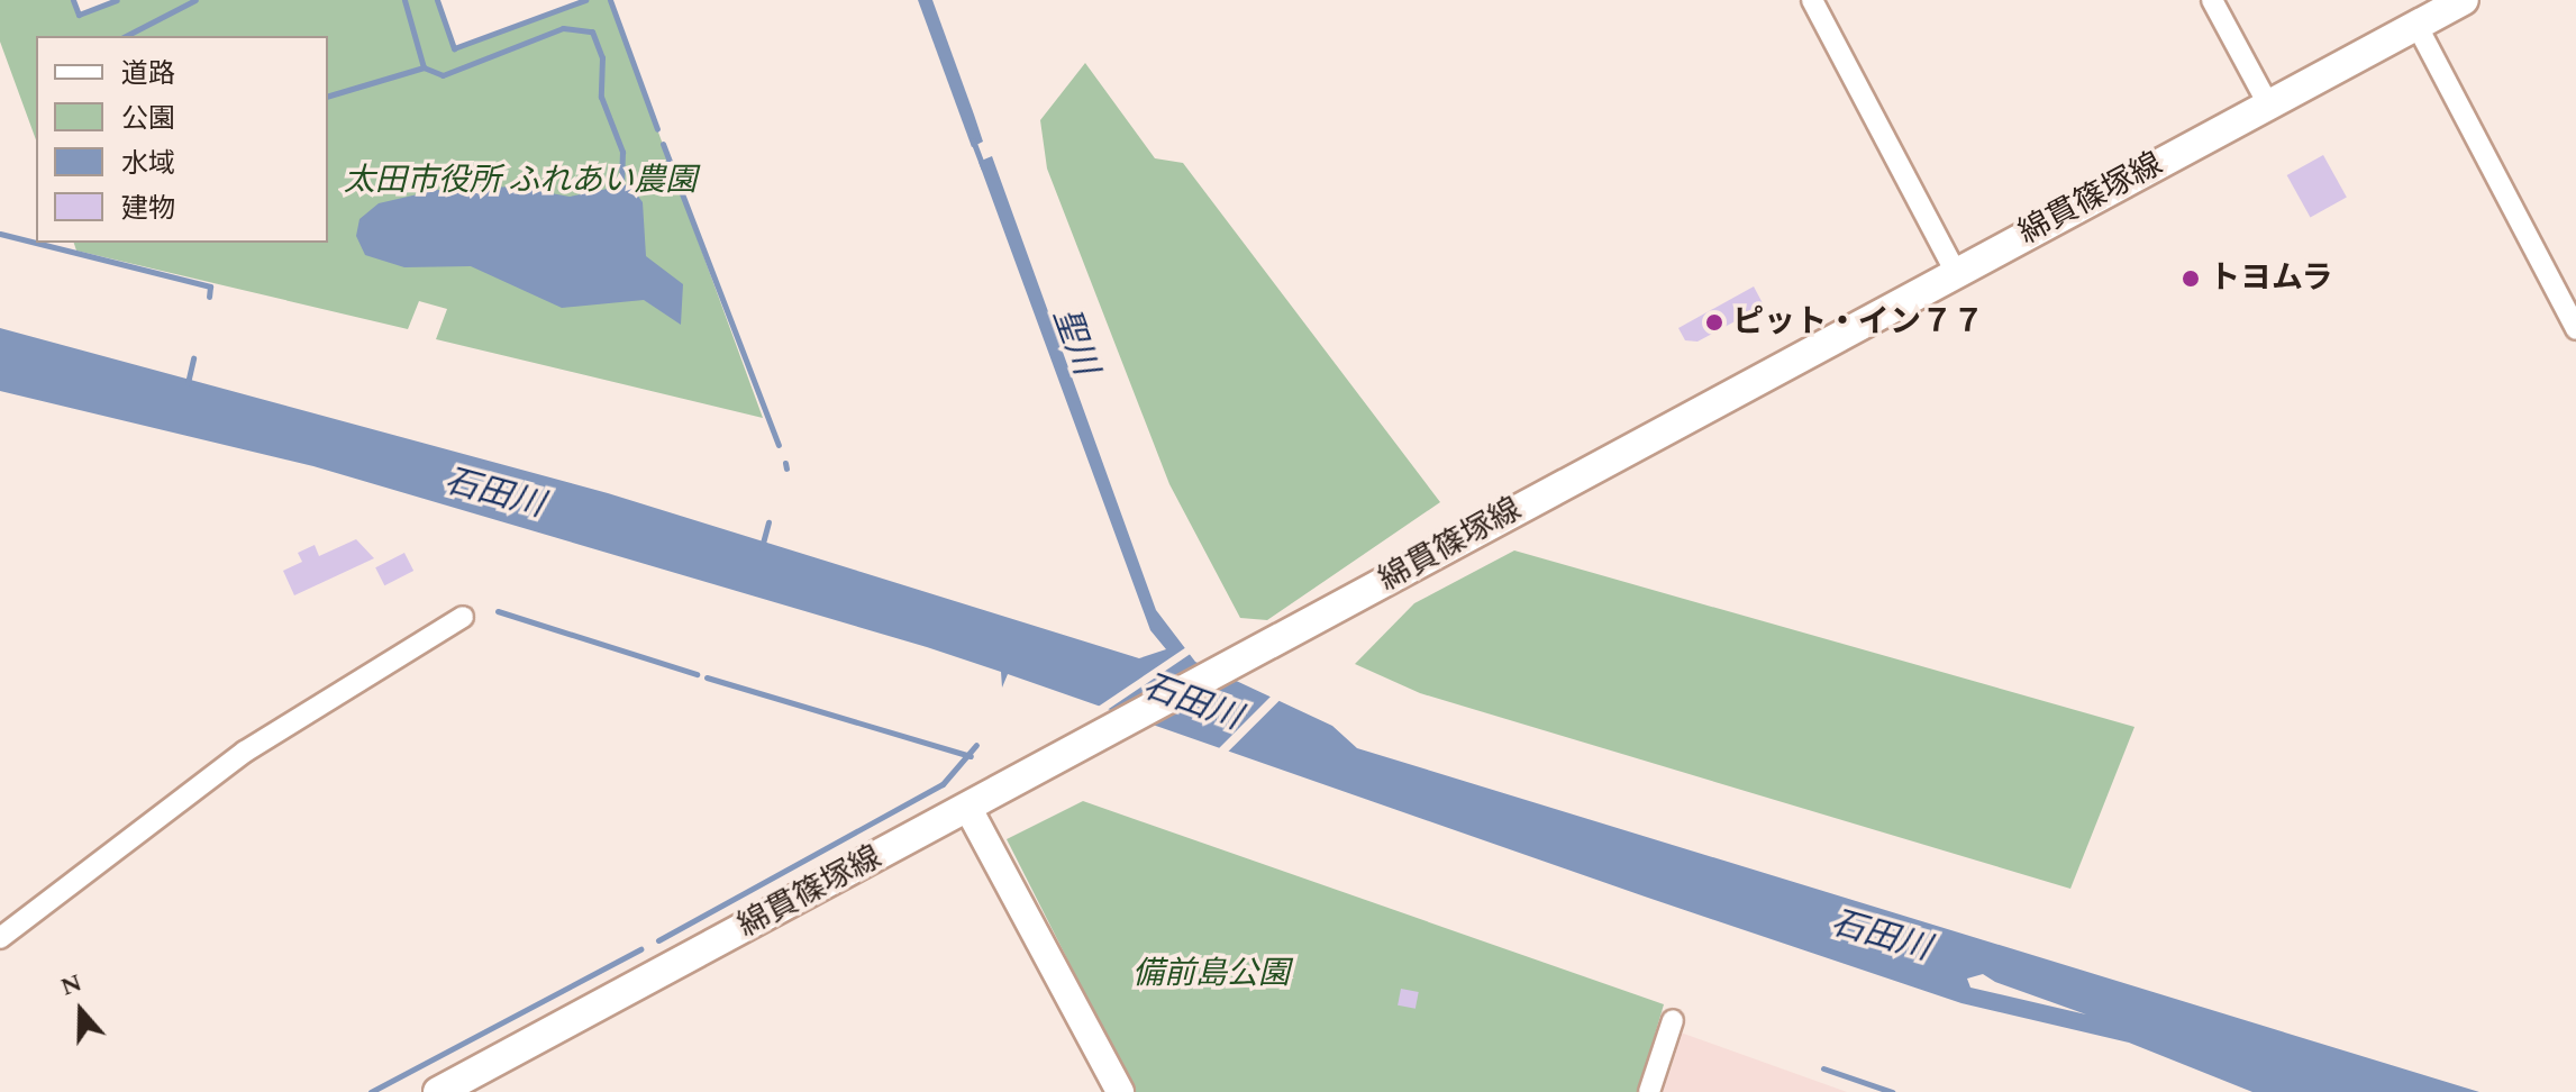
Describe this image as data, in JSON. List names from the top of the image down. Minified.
{"streets":{"main road":["綿貫篠塚線"]},"water":["聖川","石田川"],"parks":["太田市役所 ふれあい農園","備前島公園"],"places":["トヨムラ","ピット・イン７７"],"legend":["道路","公園","水域","建物"],"north":"top"}
